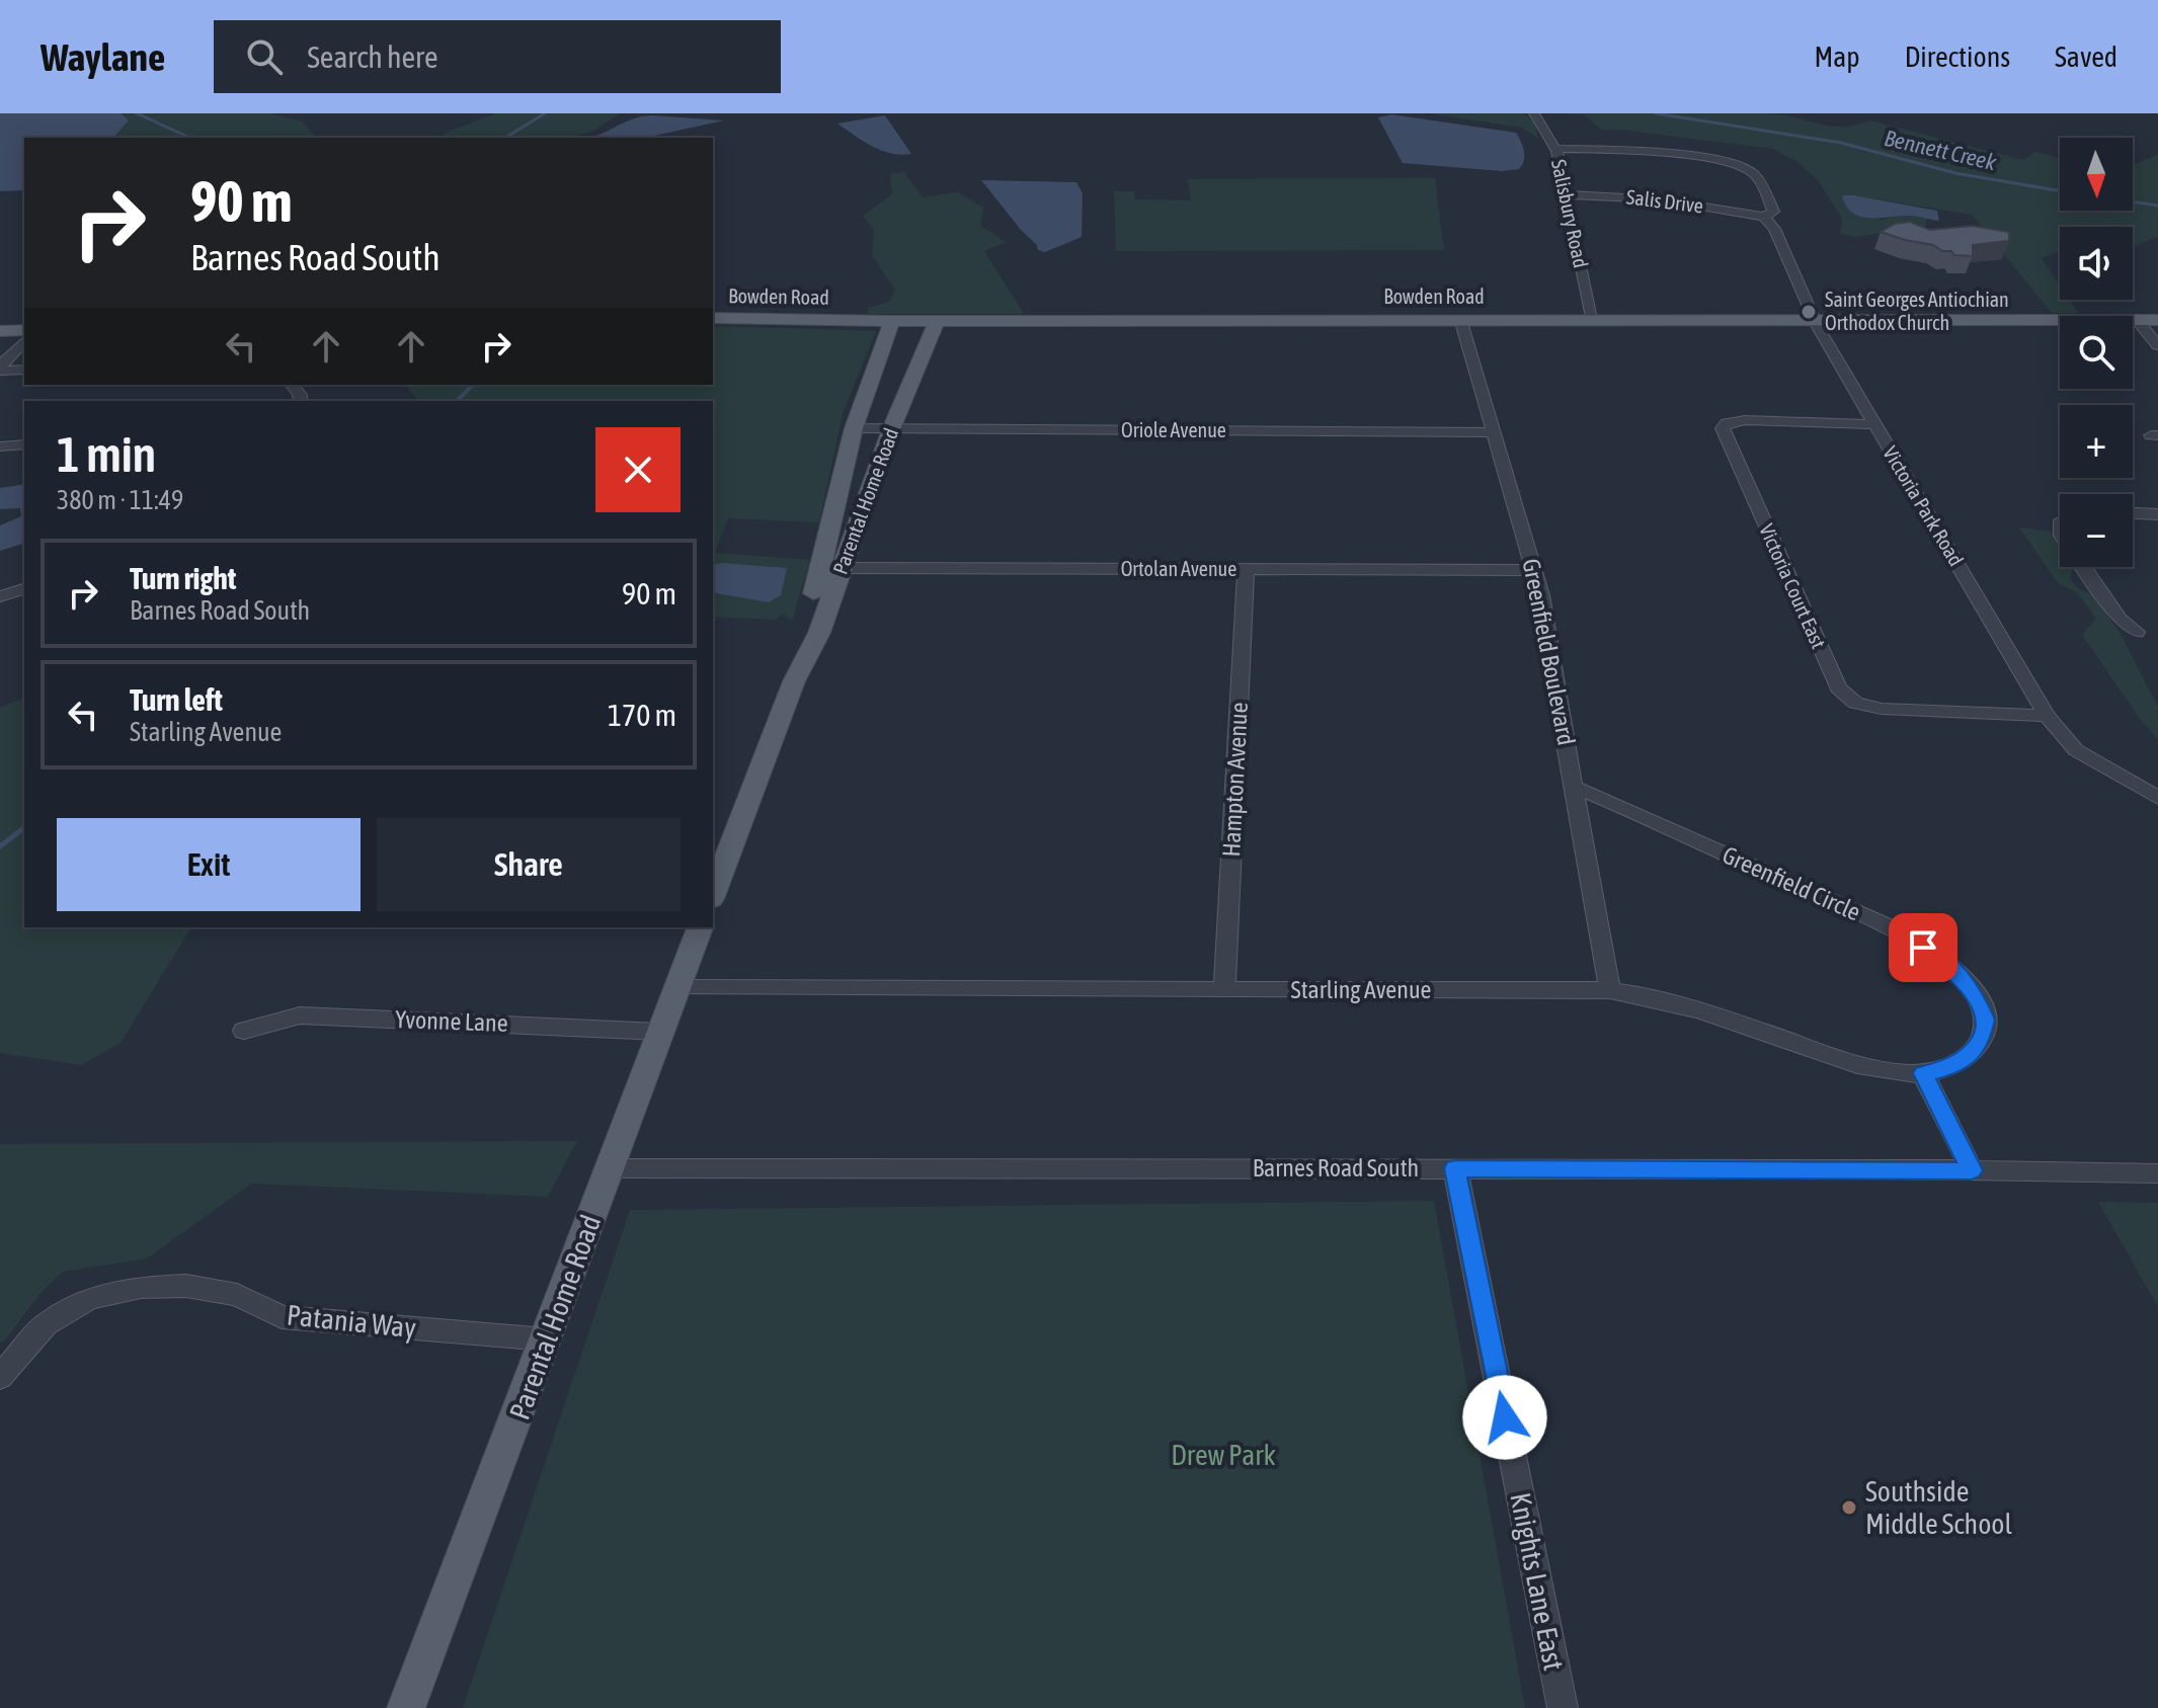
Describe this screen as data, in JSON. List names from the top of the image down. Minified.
{"streets":{"main road":["Bowden Road","Parental Home Road"],"street":["Salis Drive","Salisbury Road","Oriole Avenue","Victoria Park Road","Ortolan Avenue","Victoria Court East","Greenfield Boulevard","Hampton Avenue","Greenfield Circle","Starling Avenue","Yvonne Lane","Barnes Road South","Patania Way","Knights Lane East"]},"crossings":[["Salis Drive","Salisbury Road"],["Salis Drive","Victoria Park Road"],["Salisbury Road","Bowden Road"],["Salisbury Road","Victoria Park Road"],["Bowden Road","Parental Home Road"],["Bowden Road","Victoria Park Road"],["Bowden Road","Greenfield Boulevard"],["Oriole Avenue","Parental Home Road"],["Oriole Avenue","Greenfield Boulevard"],["Parental Home Road","Ortolan Avenue"],["Parental Home Road","Starling Avenue"],["Parental Home Road","Yvonne Lane"],["Parental Home Road","Barnes Road South"],["Parental Home Road","Patania Way"],["Victoria Park Road","Victoria Court East"],["Ortolan Avenue","Greenfield Boulevard"],["Ortolan Avenue","Hampton Avenue"],["Greenfield Boulevard","Greenfield Circle"],["Greenfield Boulevard","Starling Avenue"],["Hampton Avenue","Starling Avenue"],["Greenfield Circle","Starling Avenue"],["Barnes Road South","Knights Lane East"]],"water":["Bennett Creek"],"parks":["Drew Park"],"places":["Saint Georges Antiochian Orthodox Church","Southside Middle School"],"north":"bottom","page":{"header":"Waylane","search":"Search here","nav":["Map","Directions","Saved"],"map_buttons":["+","−"],"turn":["90 m","Barnes Road South"],"heading":["1 min","380 m · 11:49"],"list":[{"name":"Turn right","note":"Barnes Road South","value":"90 m"},{"name":"Turn left","note":"Starling Avenue","value":"170 m"}],"buttons":["Exit","Share"]}}
